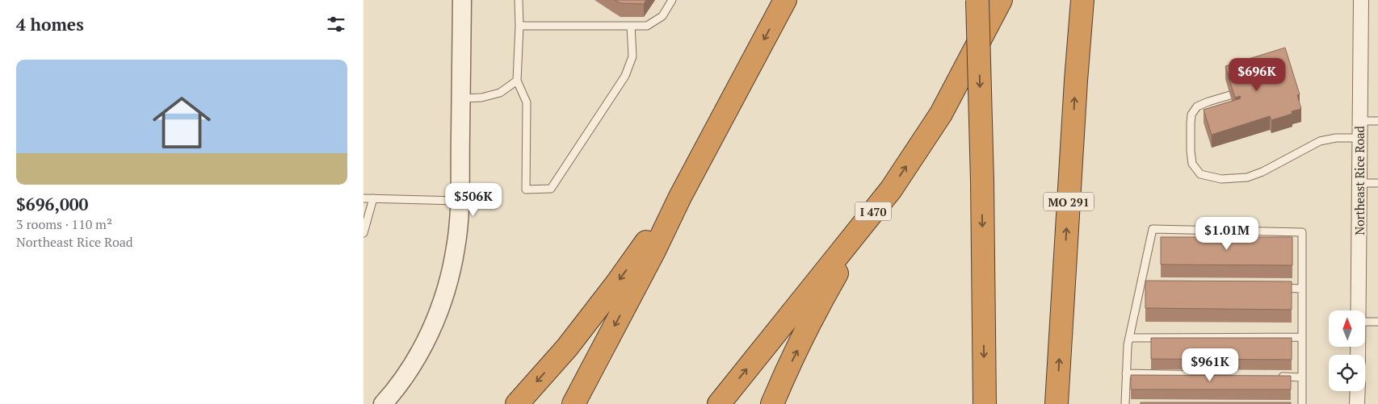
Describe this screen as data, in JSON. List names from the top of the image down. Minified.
{"streets":{"highway":["MO 291","I 470"],"street":["Northeast Rice Road"]},"north":"top","page":{"heading":"4 homes","list":[{"name":"$696,000","note":"3 rooms · 110 m² · Northeast Rice Road"}],"price":["$696K","$506K","$1.01M","$961K"]}}
